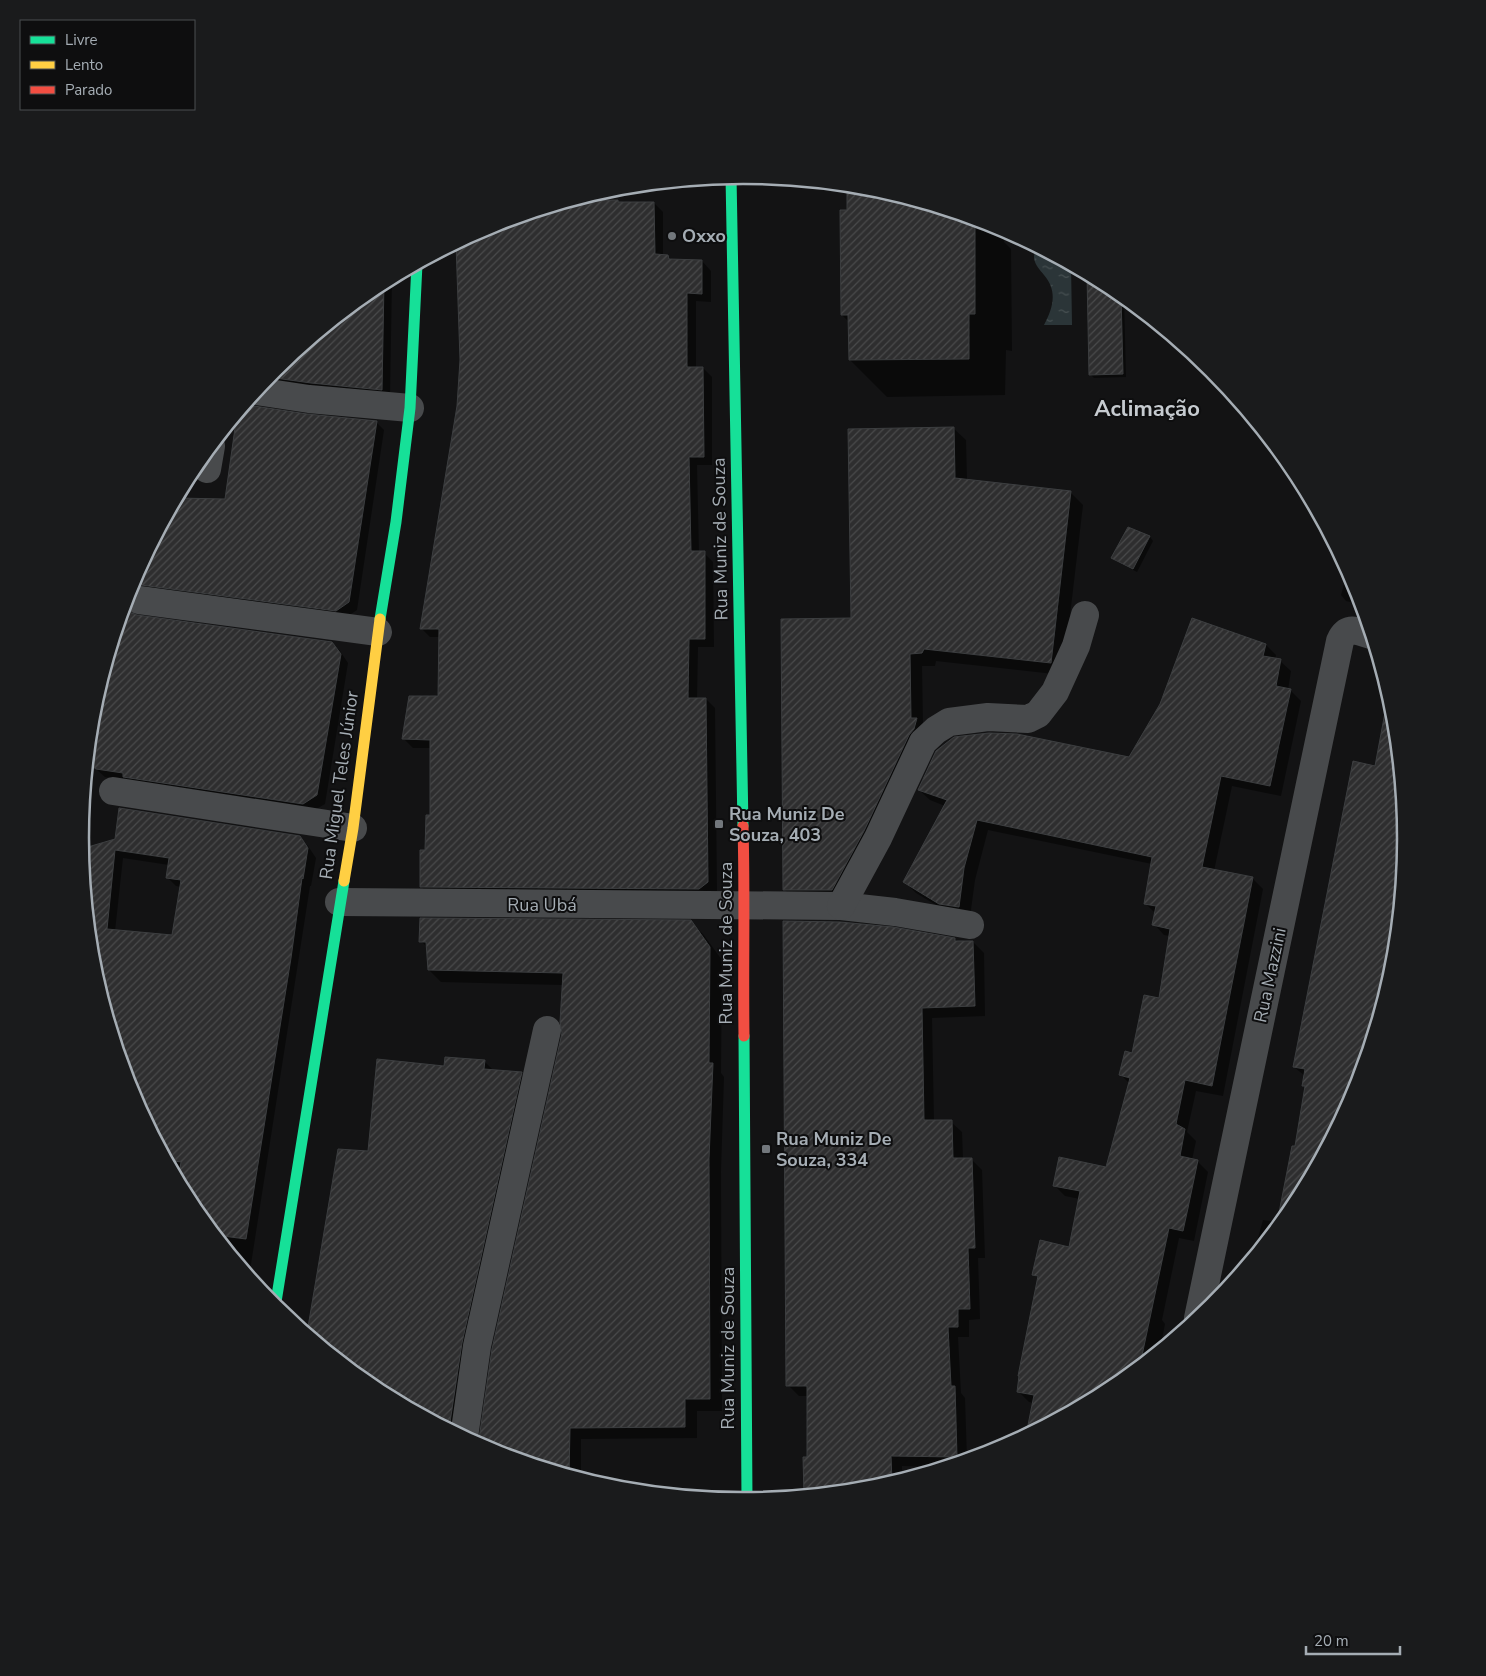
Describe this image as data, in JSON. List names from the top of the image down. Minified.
{"streets":{"street":["Rua Muniz de Souza","Rua Miguel Teles Júnior","Rua Ubá","Rua Mazzini"]},"crossings":[["Rua Muniz de Souza","Rua Ubá"],["Rua Miguel Teles Júnior","Rua Ubá"]],"districts":["Aclimação"],"places":{"other":["Oxxo"],"transit":["Rua Muniz De Souza, 403","Rua Muniz De Souza, 334"]},"legend":["Livre","Lento","Parado"],"scale_bar":"20 m"}
